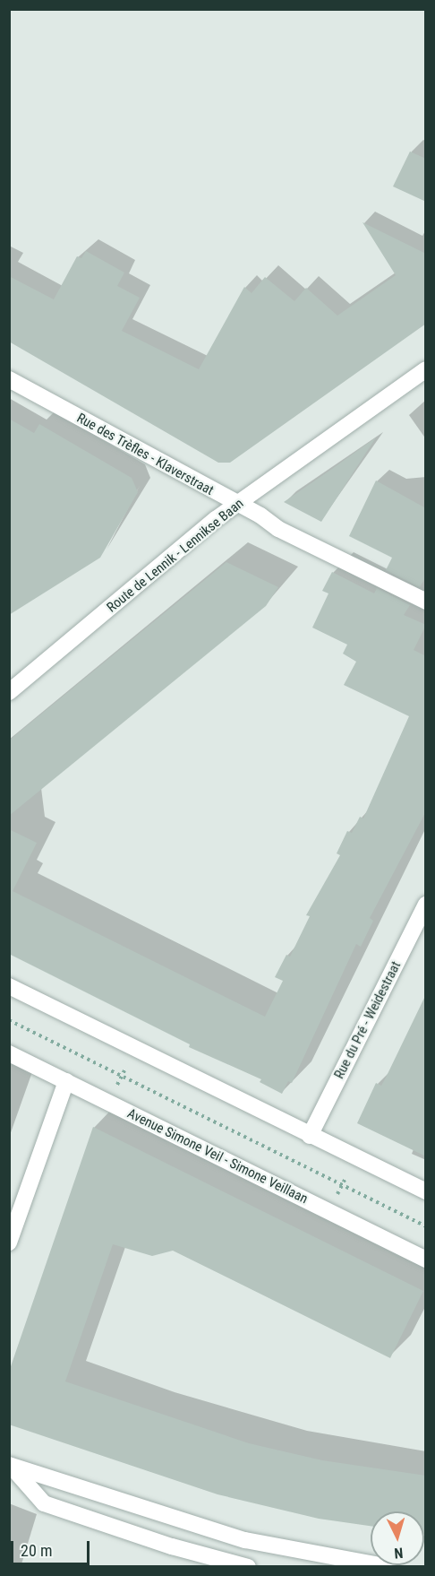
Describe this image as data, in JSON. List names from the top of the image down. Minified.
{"streets":{"street":["Rue des Trèfles - Klaverstraat","Route de Lennik - Lennikse Baan","Rue du Pré - Weidestraat","Avenue Simone Veil - Simone Veillaan"]},"crossings":[["Rue des Trèfles - Klaverstraat","Route de Lennik - Lennikse Baan"]],"scale_bar":"20 m","north":"bottom"}
